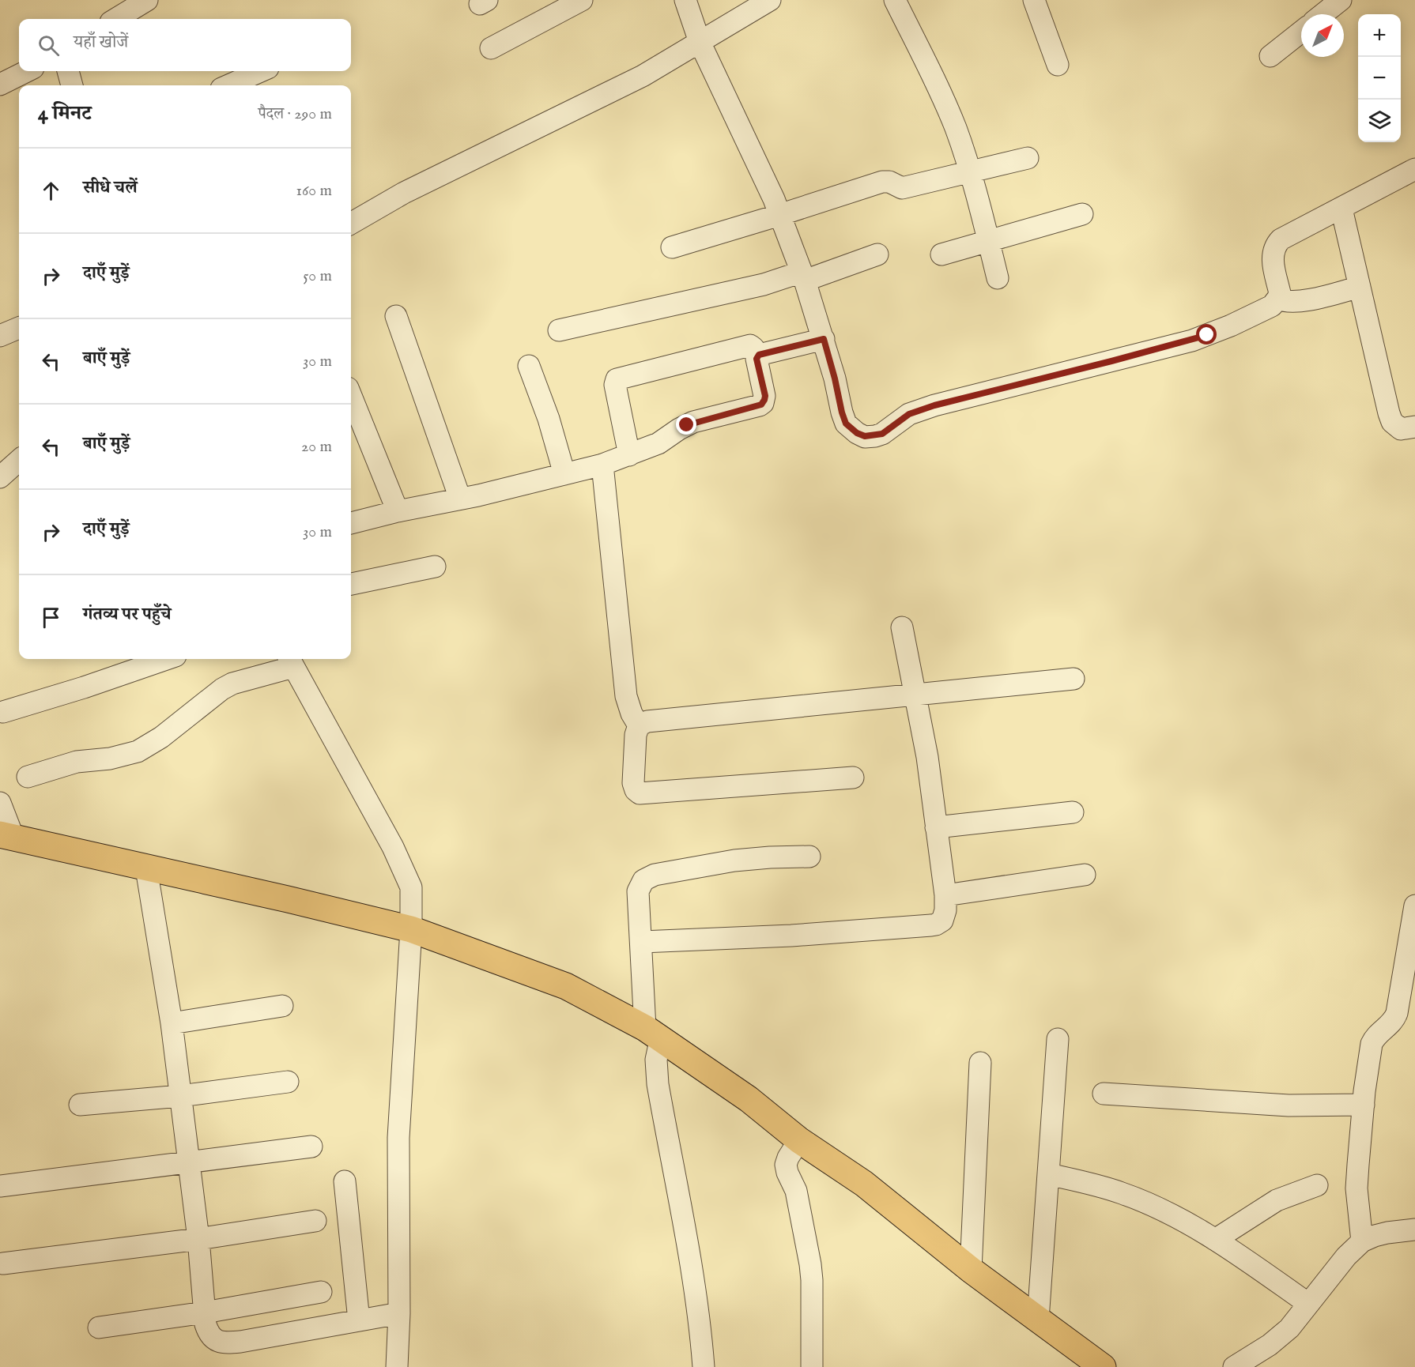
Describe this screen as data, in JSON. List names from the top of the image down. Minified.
{"north":"top right","page":{"map_buttons":["+","−"],"search":"यहाँ खोजें","heading":["4 मिनट","पैदल · 290 m"],"list":[["सीधे चलें","160 m"],["दाएँ मुड़ें","50 m"],["बाएँ मुड़ें","30 m"],["बाएँ मुड़ें","20 m"],["दाएँ मुड़ें","30 m"],"गंतव्य पर पहुँचे"]}}
